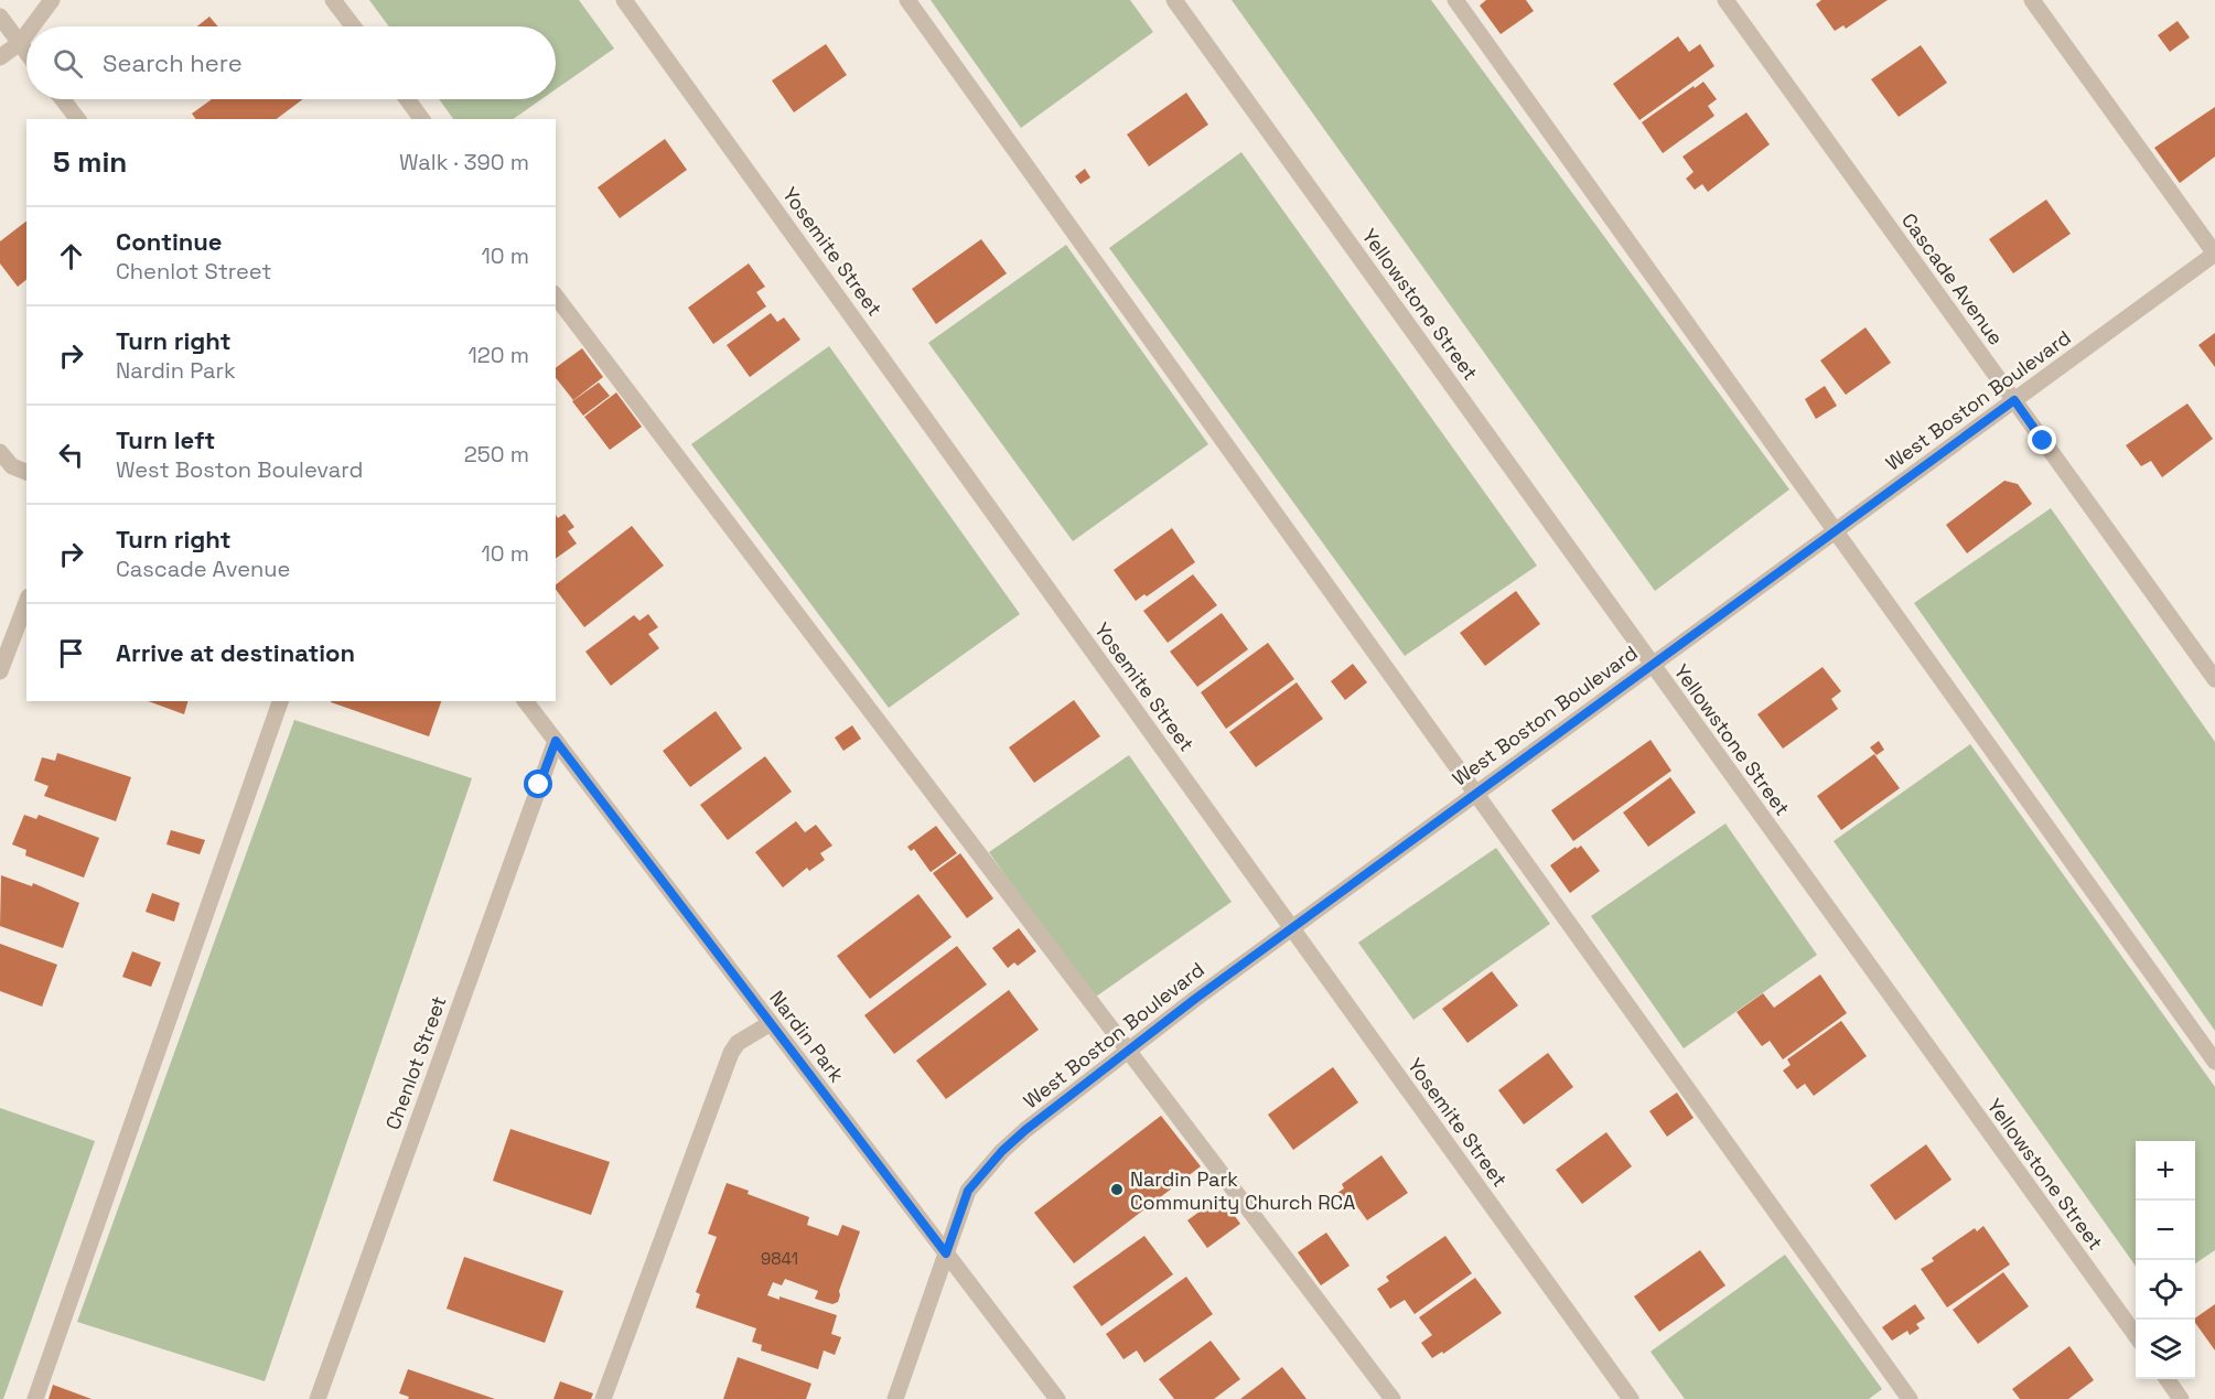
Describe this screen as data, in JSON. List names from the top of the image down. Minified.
{"streets":{"street":["Yosemite Street","Cascade Avenue","Yellowstone Street","West Boston Boulevard","Nardin Park","Chenlot Street"]},"crossings":[["Yosemite Street","West Boston Boulevard"],["Cascade Avenue","West Boston Boulevard"],["Yellowstone Street","West Boston Boulevard"],["West Boston Boulevard","Nardin Park"],["Nardin Park","Chenlot Street"]],"places":["Nardin Park Community Church RCA"],"house_numbers":["9841"],"page":{"search":"Search here","heading":["5 min","Walk · 390 m"],"list":[["Continue","Chenlot Street","10 m"],["Turn right","Nardin Park","120 m"],["Turn left","West Boston Boulevard","250 m"],["Turn right","Cascade Avenue","10 m"],"Arrive at destination"],"map_buttons":["+","−"]}}
